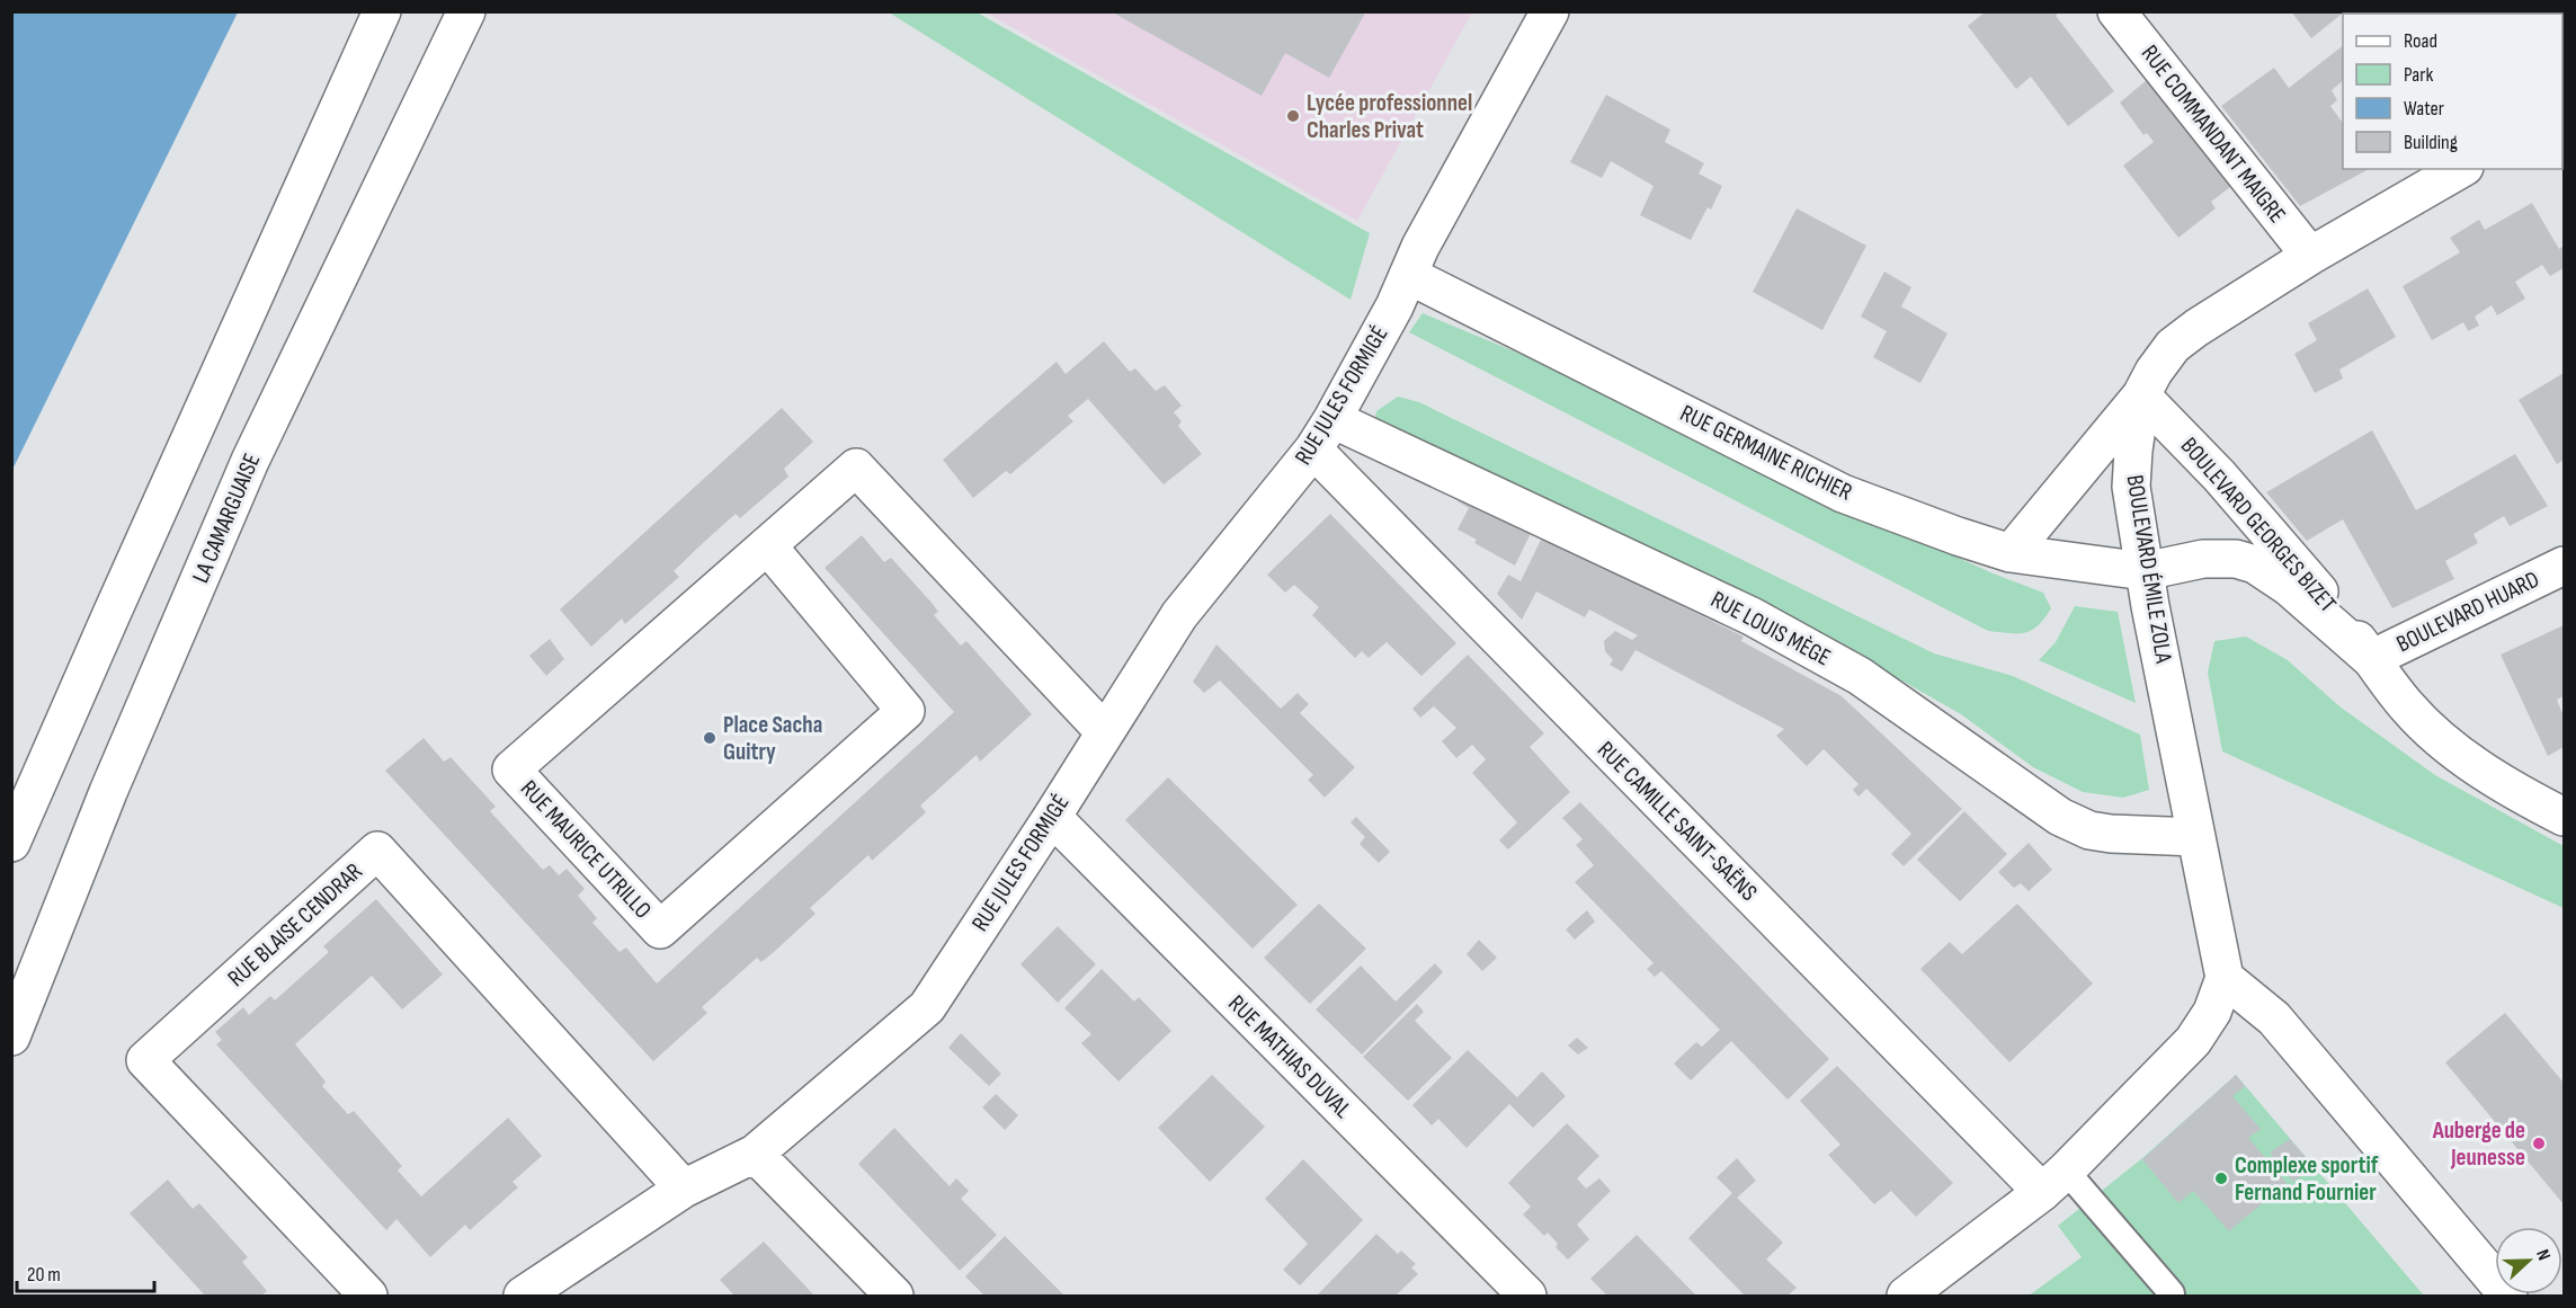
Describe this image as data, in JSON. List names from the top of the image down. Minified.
{"streets":{"main road":["RUE COMMANDANT MAIGRE","RUE JULES FORMIGÉ","RUE GERMAINE RICHIER","LA CAMARGUAISE","BOULEVARD GEORGES BIZET","BOULEVARD ÉMILE ZOLA","BOULEVARD HUARD","RUE LOUIS MÈGE","RUE CAMILLE SAINT-SAËNS","RUE MAURICE UTRILLO","RUE BLAISE CENDRAR","RUE MATHIAS DUVAL"]},"crossings":[["RUE COMMANDANT MAIGRE","BOULEVARD ÉMILE ZOLA"],["RUE JULES FORMIGÉ","RUE GERMAINE RICHIER"],["RUE JULES FORMIGÉ","RUE LOUIS MÈGE"],["RUE JULES FORMIGÉ","RUE CAMILLE SAINT-SAËNS"],["RUE JULES FORMIGÉ","RUE MAURICE UTRILLO"],["RUE JULES FORMIGÉ","RUE BLAISE CENDRAR"],["RUE JULES FORMIGÉ","RUE MATHIAS DUVAL"],["RUE GERMAINE RICHIER","BOULEVARD GEORGES BIZET"],["RUE GERMAINE RICHIER","BOULEVARD ÉMILE ZOLA"],["BOULEVARD GEORGES BIZET","BOULEVARD ÉMILE ZOLA"],["BOULEVARD GEORGES BIZET","BOULEVARD HUARD"],["BOULEVARD ÉMILE ZOLA","RUE LOUIS MÈGE"]],"places":["Lycée professionnel Charles Privat","Place Sacha Guitry","Auberge de Jeunesse","Complexe sportif Fernand Fournier"],"legend":["Road","Park","Water","Building"],"scale_bar":"20 m","north":"right"}
